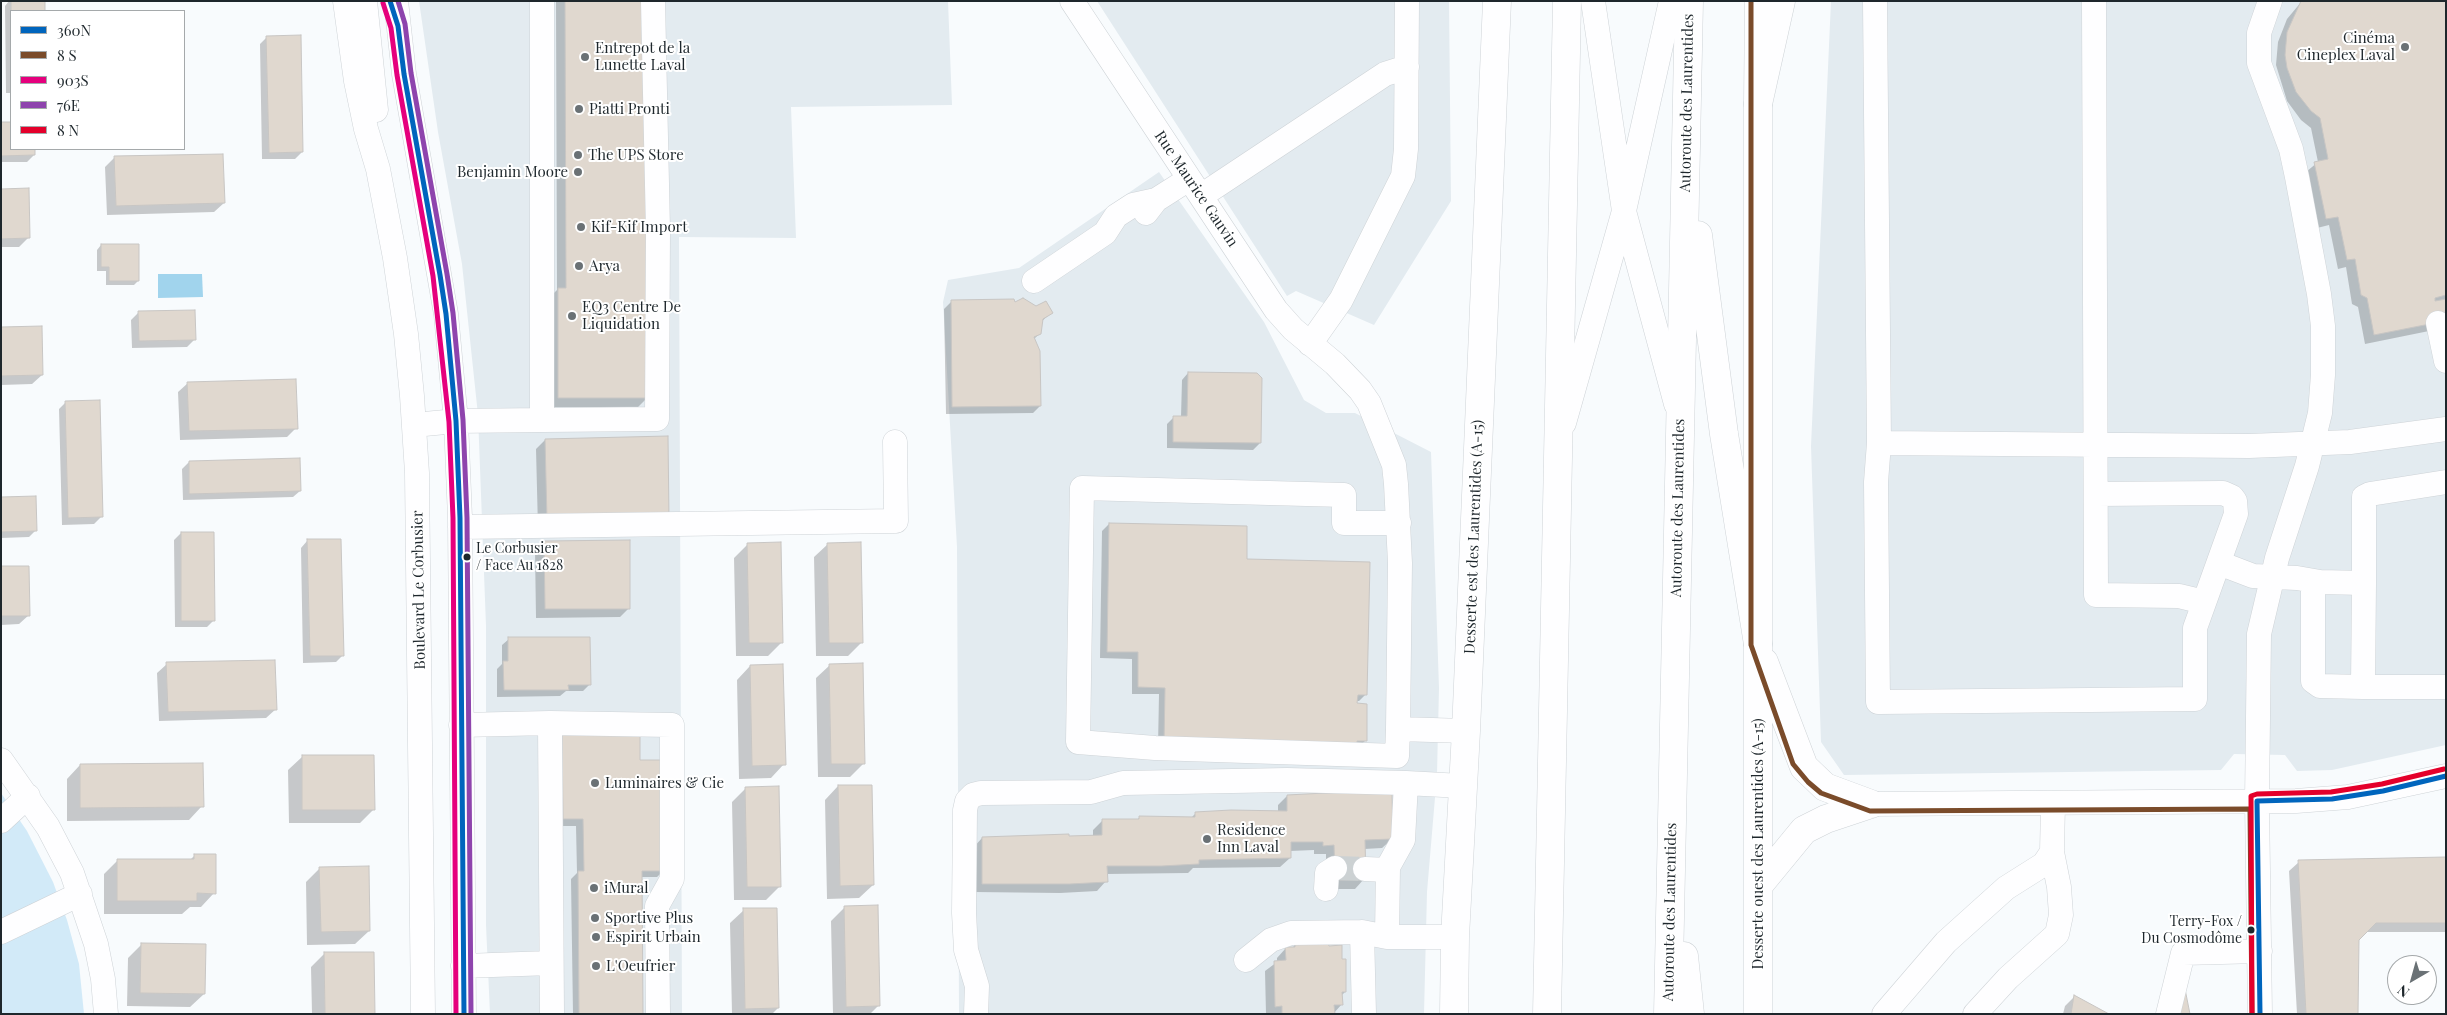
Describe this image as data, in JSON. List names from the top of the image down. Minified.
{"streets":{"main road":["Autoroute des Laurentides","Desserte est des Laurentides (A-15)","Desserte ouest des Laurentides (A-15)"],"street":["Rue Maurice Gauvin","Boulevard Le Corbusier"]},"places":["Cinéma Cineplex Laval","Entrepot de la Lunette Laval","Piatti Pronti","The UPS Store","Benjamin Moore","Kif-Kif Import","Arya","EQ3 Centre De Liquidation","Le Corbusier / Face Au 1828","Luminaires & Cie","Residence Inn Laval","iMural","Sportive Plus","Terry-Fox / Du Cosmodôme","Espirit Urbain","L'Oeufrier"],"lines":["transit line 360N","transit line 76E","transit line 903S"],"legend":["360N","8 S","903S","76E","8 N"],"north":"bottom left"}
